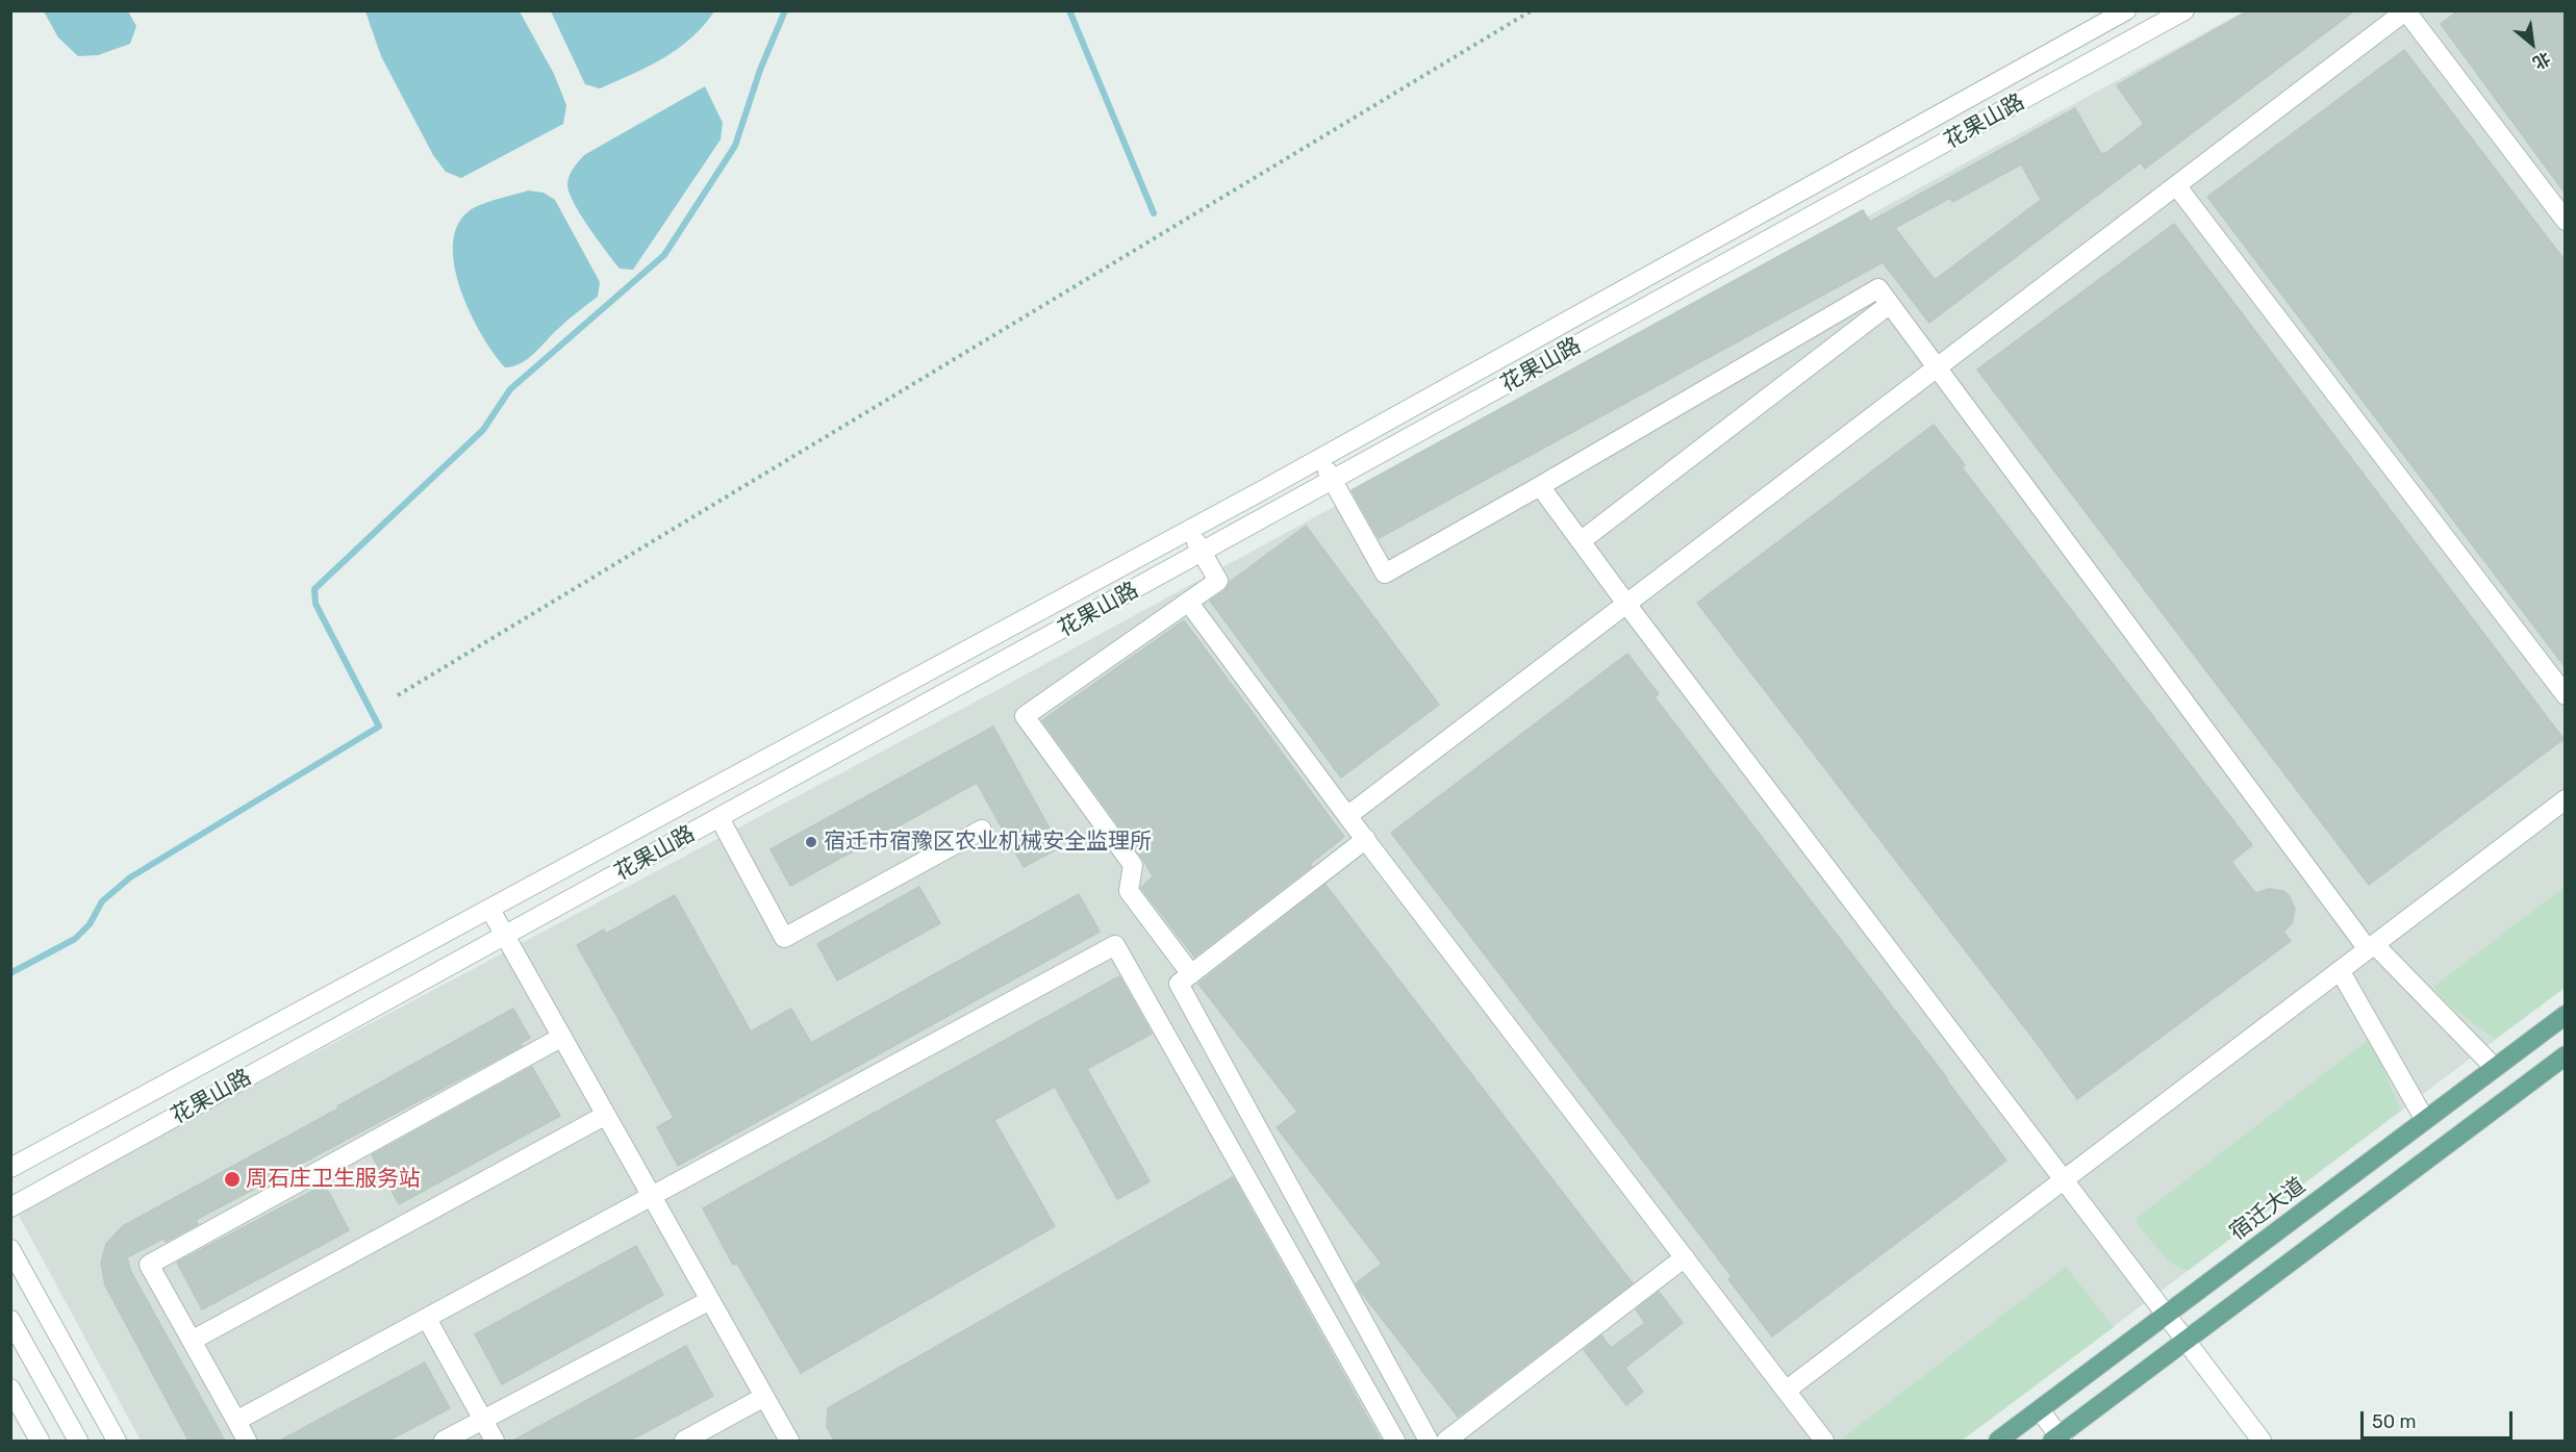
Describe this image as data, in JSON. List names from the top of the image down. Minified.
{"streets":{"main road":["宿迁大道"],"street":["花果山路"]},"places":["宿迁市宿豫区农业机械安全监理所","周石庄卫生服务站"],"scale_bar":"50 m","north":"bottom right"}
